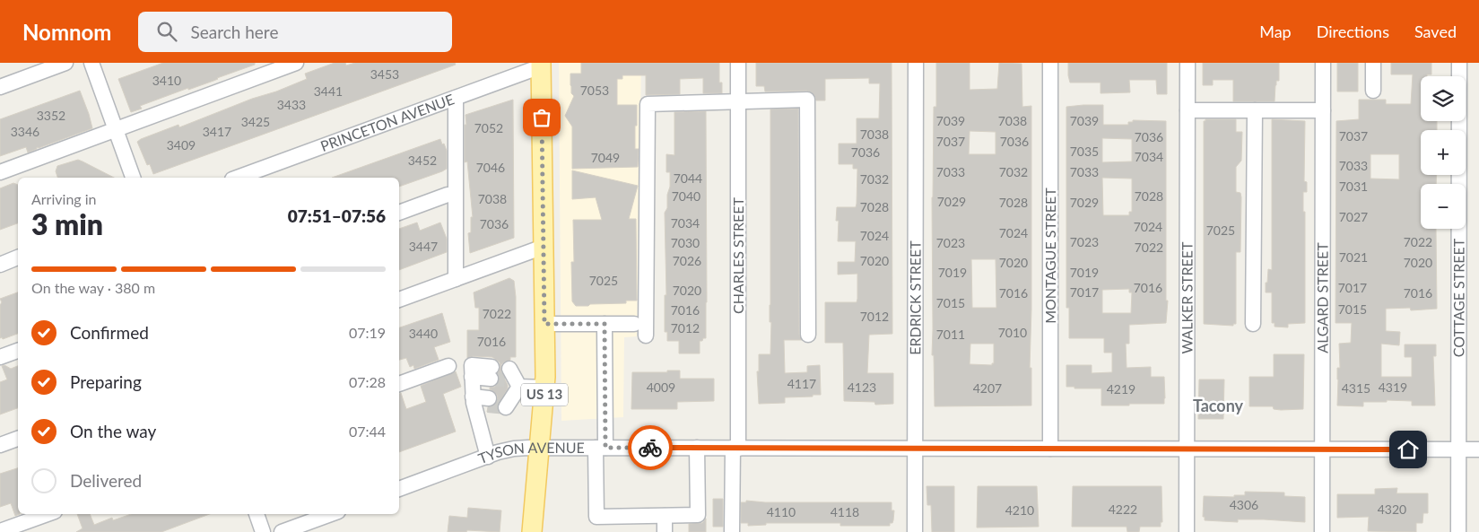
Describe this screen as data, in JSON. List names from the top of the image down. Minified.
{"streets":{"main road":["US 13"],"street":["PRINCETON AVENUE","CHARLES STREET","MONTAGUE STREET","ERDRICK STREET","WALKER STREET","ALGARD STREET","COTTAGE STREET","TYSON AVENUE"]},"crossings":[["PRINCETON AVENUE","US 13"],["CHARLES STREET","TYSON AVENUE"],["MONTAGUE STREET","TYSON AVENUE"],["ERDRICK STREET","TYSON AVENUE"],["WALKER STREET","TYSON AVENUE"],["ALGARD STREET","TYSON AVENUE"],["COTTAGE STREET","TYSON AVENUE"],["US 13","TYSON AVENUE"]],"districts":["Tacony"],"house_numbers":["3453","3410","7053","3441","3433","3352","7039","7038","7039","3425","7052","3346","3417","7038","7037","7036","7037","7036","3409","7035","7036","7034","7049","3452","7033","7046","7033","7032","7033","7044","7032","7031","7040","7028","7038","7029","7028","7029","7028","7027","7034","7036","7024","7025","7024","7024","7023","7022","7030","7023","3447","7022","7021","7026","7020","7020","7020","7019","7019","7025","7016","7017","7020","7017","7016","7016","7015","7015","7016","7022","7012","7012","7010","3440","7011","7016","4117","4009","4123","4319","4207","4315","4219","4306","4222","4320","4210","4110","4118"],"page":{"header":"Nomnom","search":"Search here","nav":["Map","Directions","Saved"],"map_buttons":["+","−"],"heading":["3 min","Arriving in","07:51–07:56"],"bar":"On the way · 380 m","list":[["Confirmed","07:19"],["Preparing","07:28"],["On the way","07:44"],"Delivered"]}}
